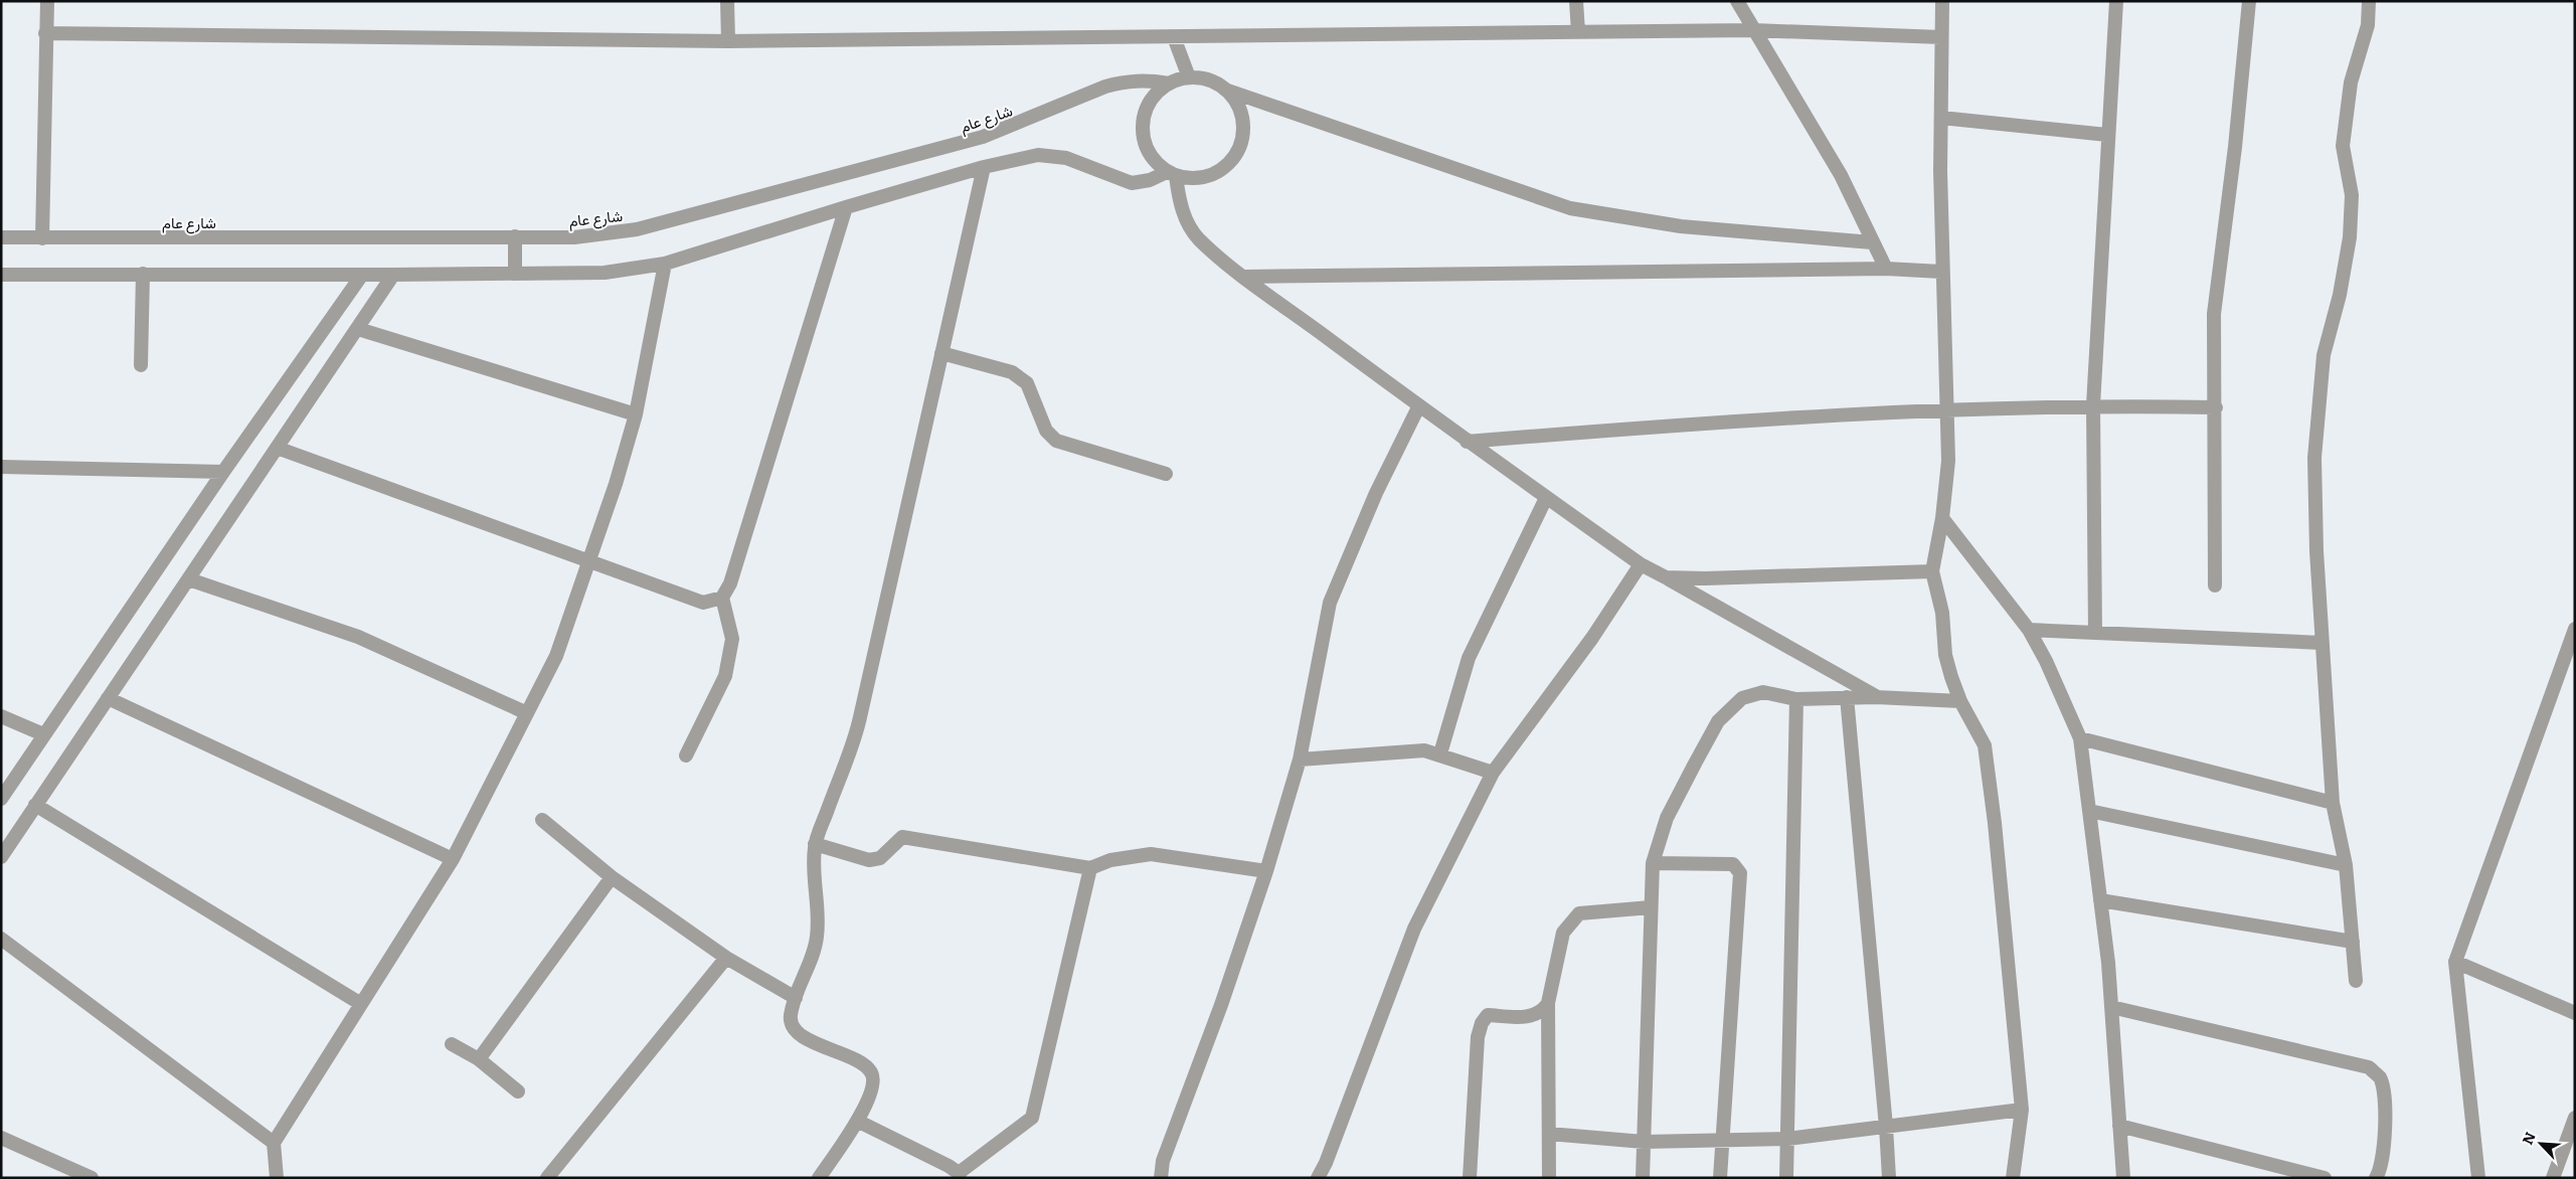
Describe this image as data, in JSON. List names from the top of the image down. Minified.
{"streets":{"street":["شارع عام"]},"north":"top left"}
